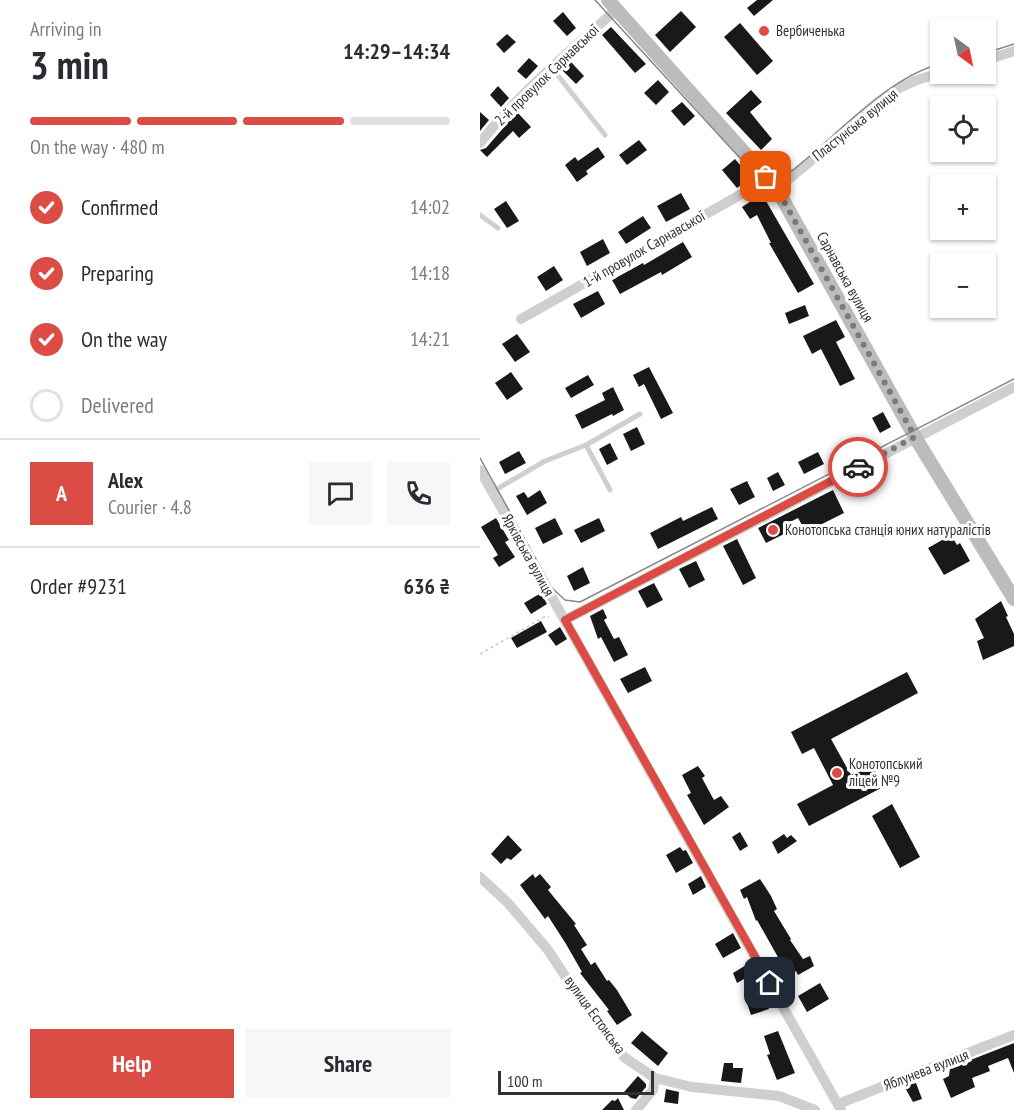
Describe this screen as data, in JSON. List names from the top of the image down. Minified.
{"streets":{"street":["2-й провулок Сарнавської","Пластунська вулиця","1-й провулок Сарнавської","Сарнавська вулиця","Ярківська вулиця","вулиця Естонська","Яблунева вулиця"]},"crossings":[["2-й провулок Сарнавської","Сарнавська вулиця"],["Пластунська вулиця","1-й провулок Сарнавської"],["Пластунська вулиця","Сарнавська вулиця"],["1-й провулок Сарнавської","Сарнавська вулиця"],["Ярківська вулиця","Яблунева вулиця"]],"places":["Вербиченька","Конотопська станція юних натуралістів","Конотопський ліцей №9"],"scale_bar":"100 m","north":"bottom right","page":{"heading":["3 min","Arriving in","14:29–14:34"],"panel":["Alex","Courier · 4.8","Order #9231","636 ₴"],"map_buttons":["+","−"],"bar":"On the way · 480 m","list":[["Confirmed","14:02"],["Preparing","14:18"],["On the way","14:21"],"Delivered"],"round":"A","buttons":["Help","Share"],"scale":"100 m"}}
